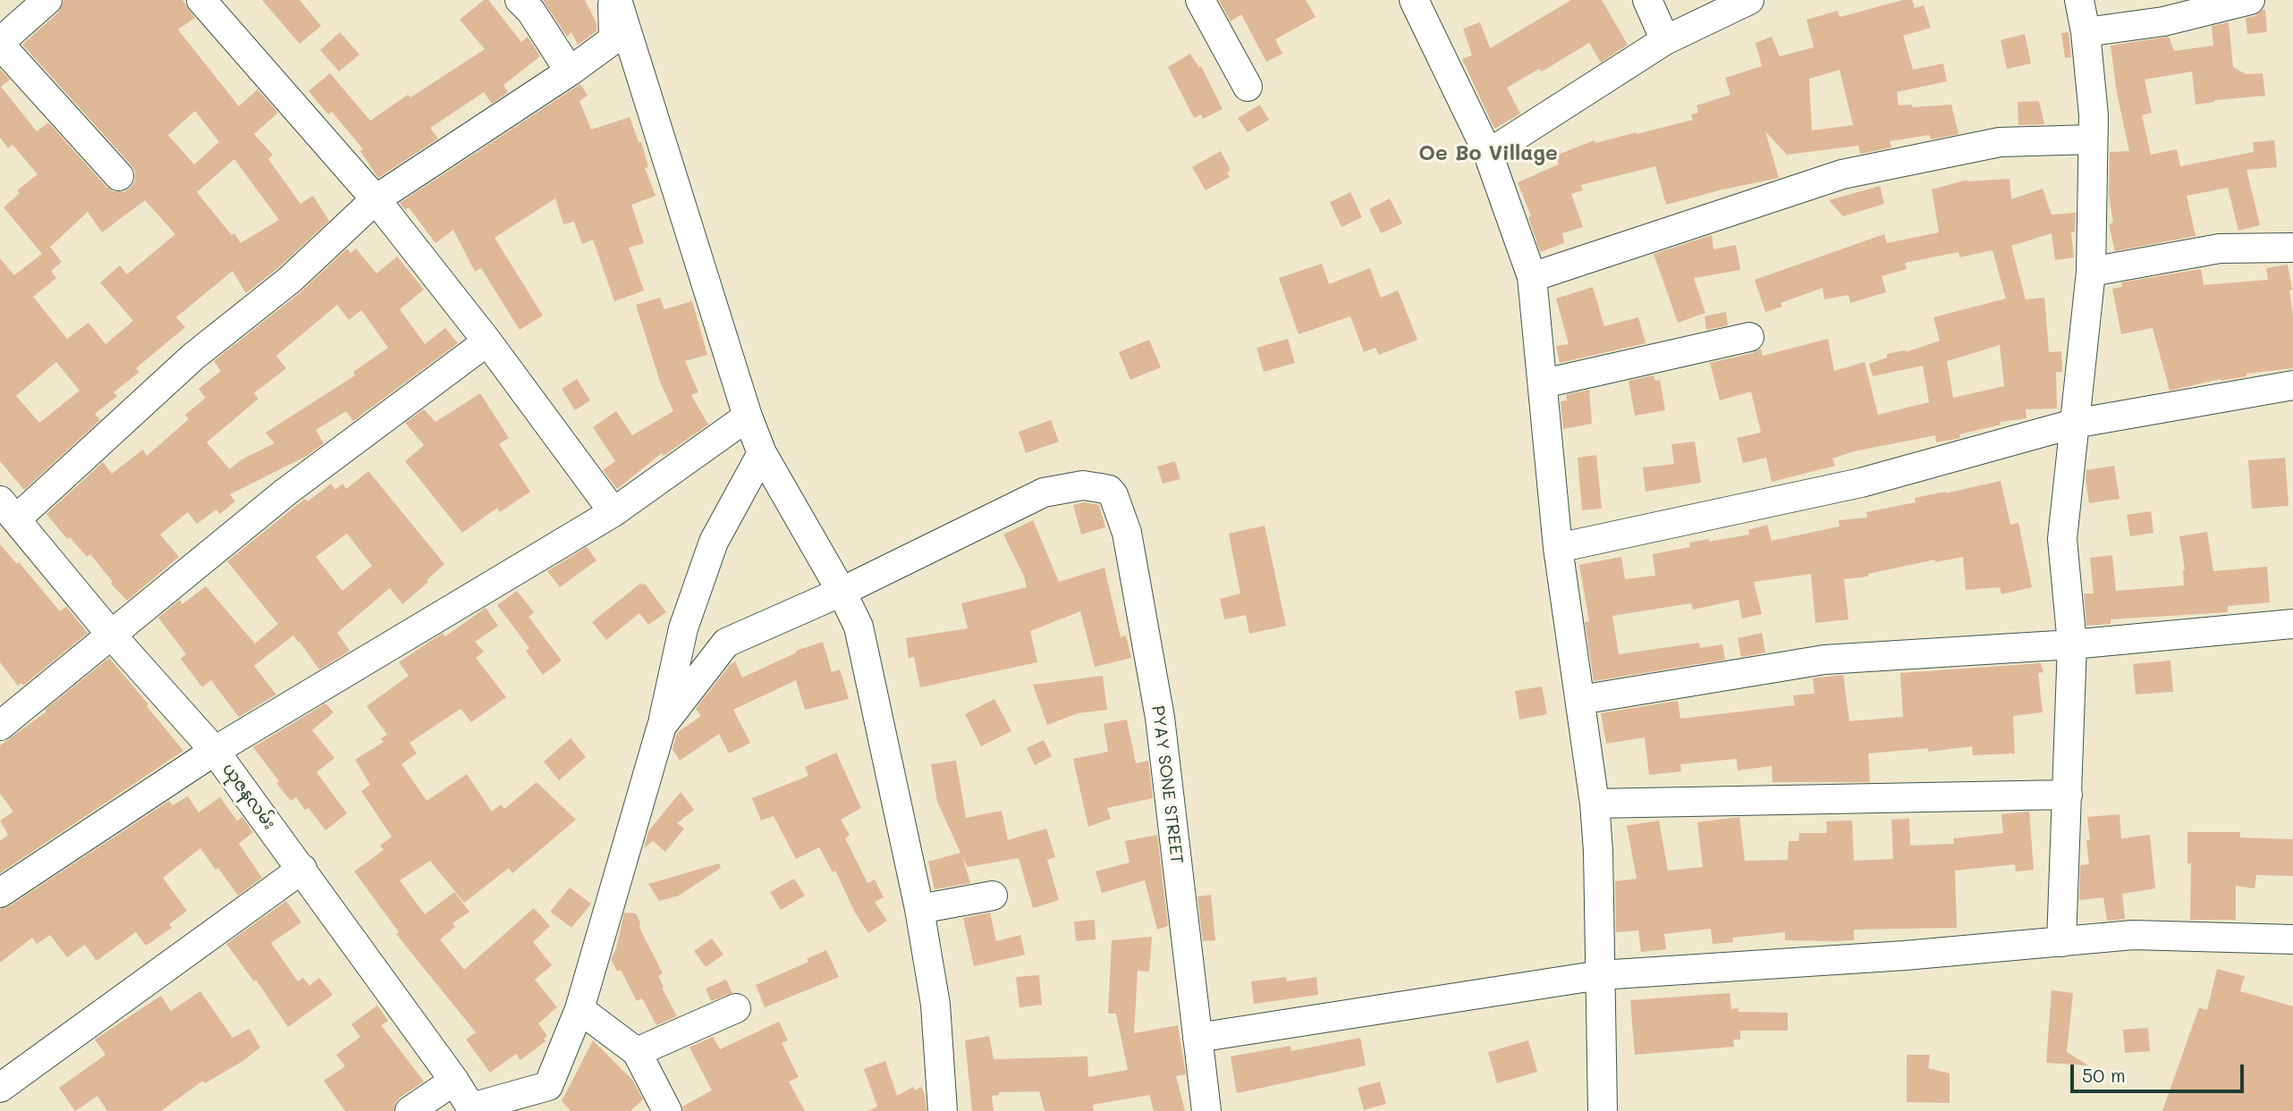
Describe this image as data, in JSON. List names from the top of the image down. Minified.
{"streets":{"street":["PYAY SONE STREET","ယုဇနလမ်း"]},"districts":["Oe Bo Village"],"scale_bar":"50 m"}
